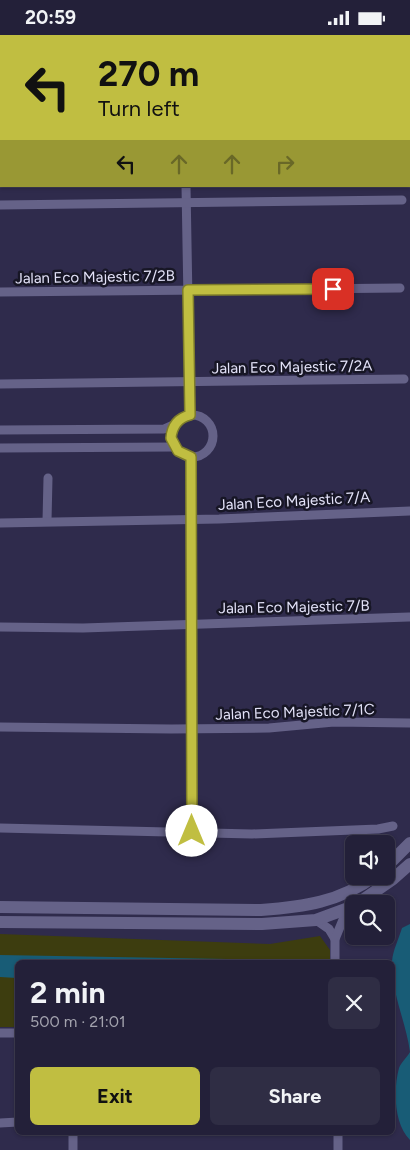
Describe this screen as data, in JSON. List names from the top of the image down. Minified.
{"streets":{"street":["Jalan Eco Majestic 7/2B","Jalan Eco Majestic 7/2A","Jalan Eco Majestic 7/A","Jalan Eco Majestic 7/B","Jalan Eco Majestic 7/1C"]},"page":{"status":"20:59","turn":["270 m","Turn left"],"heading":["2 min","500 m · 21:01"],"buttons":["Exit","Share"]}}
